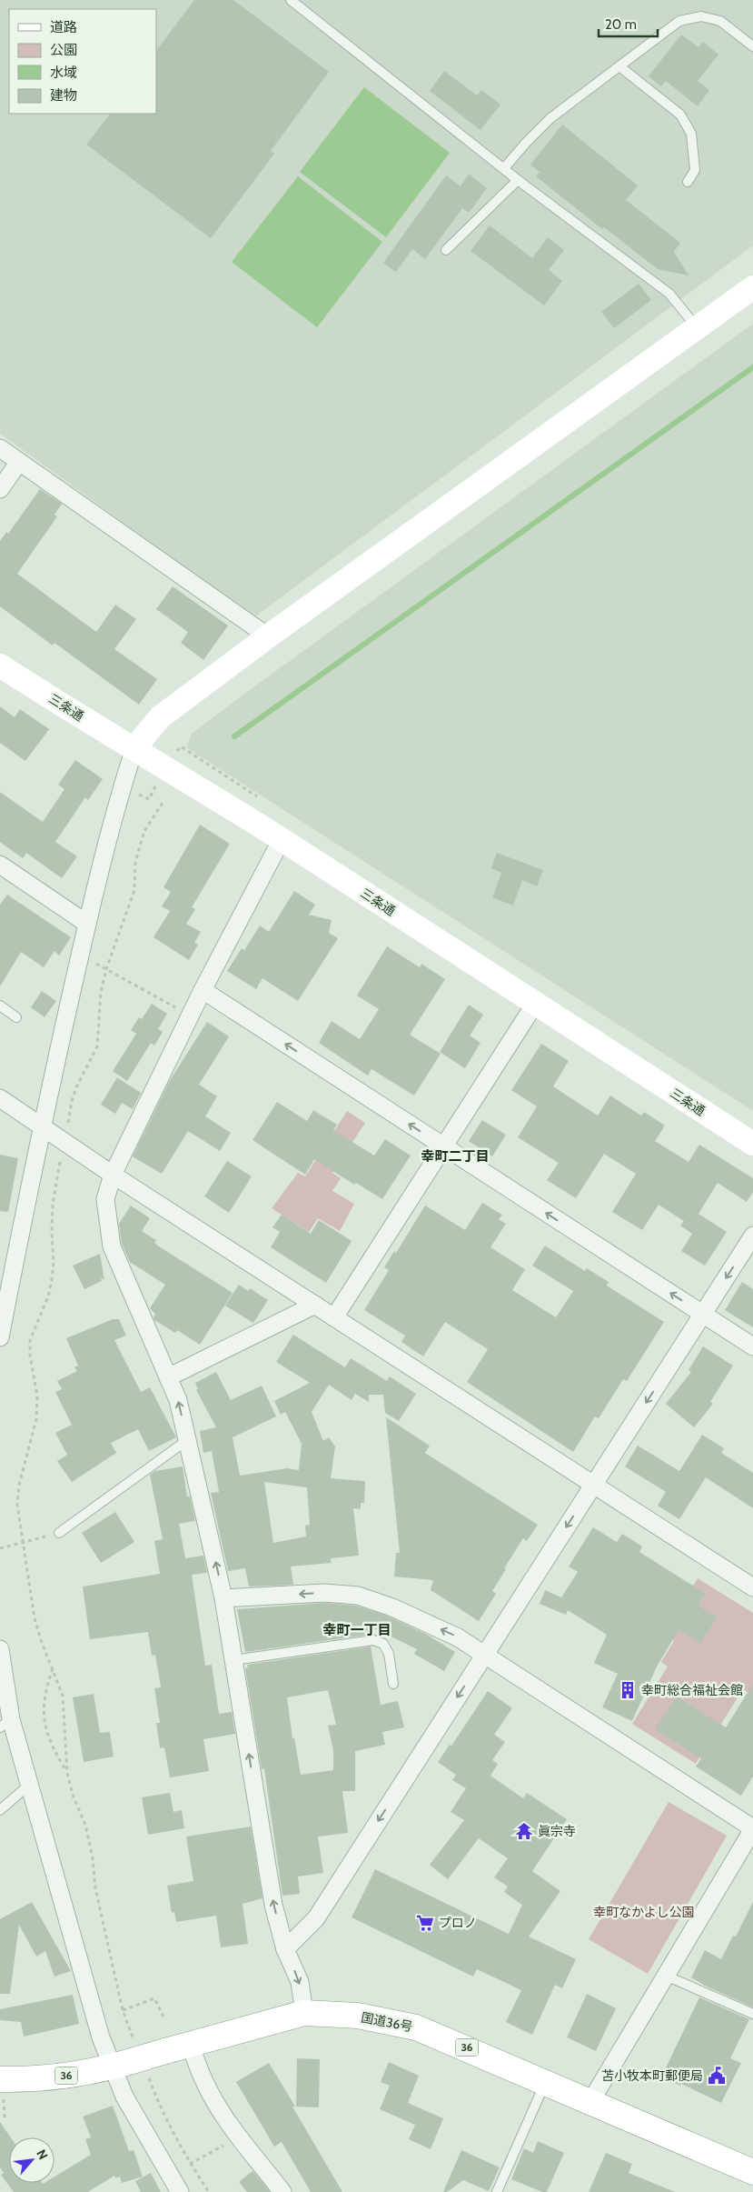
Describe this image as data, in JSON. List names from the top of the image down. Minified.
{"streets":{"highway":["国道36号","36"],"street":["三条通"]},"districts":["幸町二丁目","幸町一丁目"],"parks":["幸町なかよし公園"],"places":{"building":["幸町総合福祉会館"],"temple":["眞宗寺"],"supermarket":["プロノ"],"public building":["苫小牧本町郵便局"]},"legend":["道路","公園","水域","建物"],"scale_bar":"20 m","north":"top right"}
